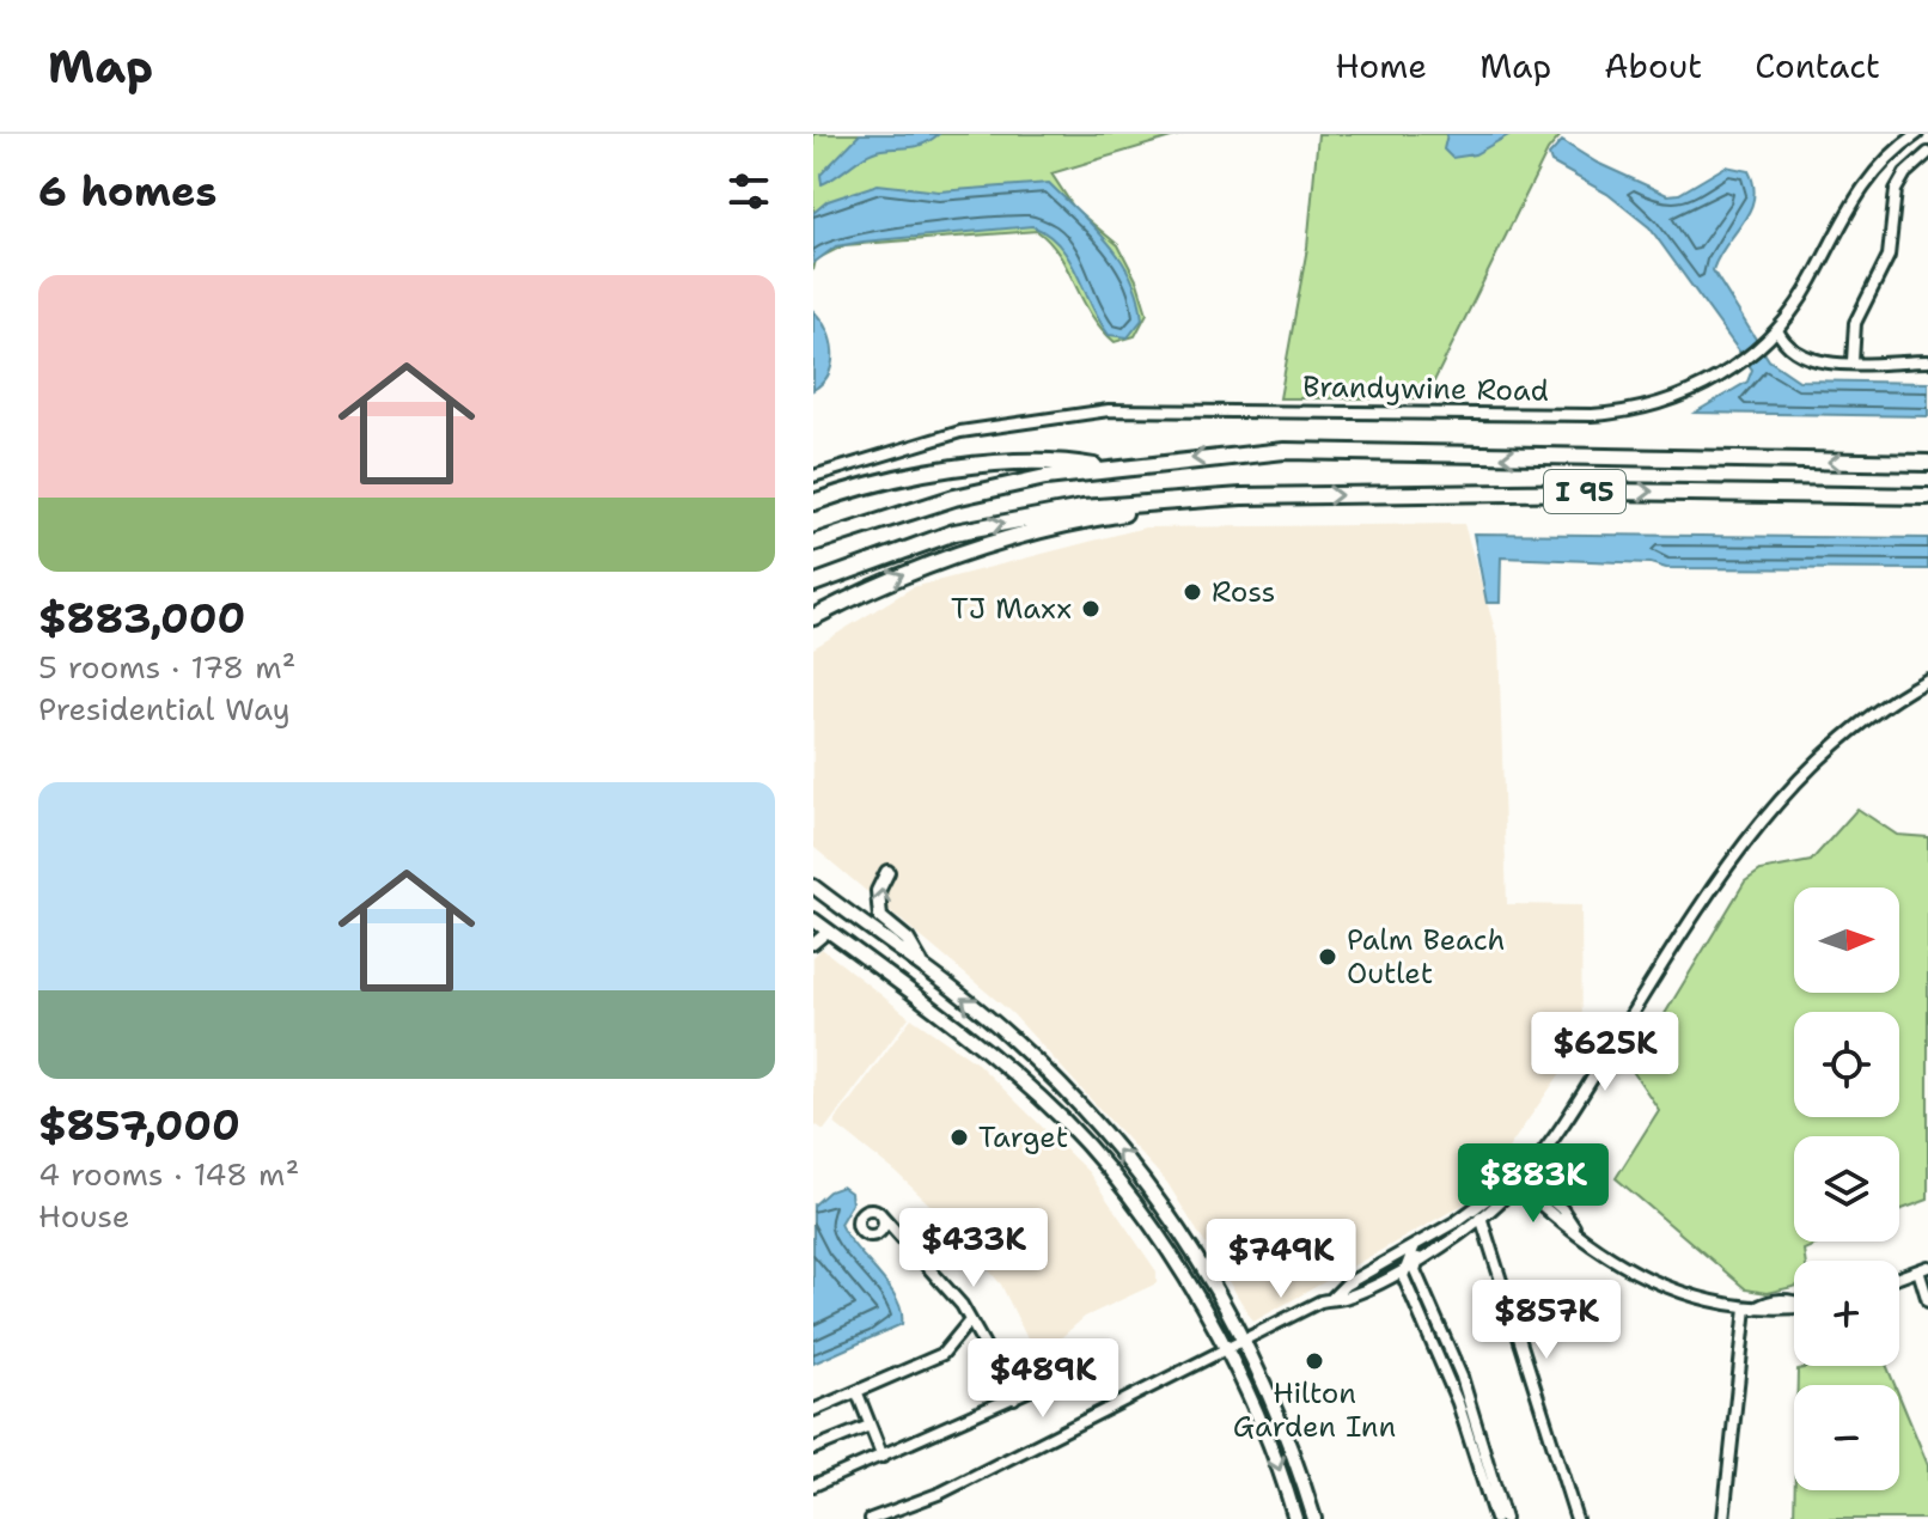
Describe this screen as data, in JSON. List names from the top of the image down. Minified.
{"streets":{"highway":["I 95"],"street":["Brandywine Road"]},"places":["Ross","TJ Maxx","Palm Beach Outlet","Target","Hilton Garden Inn"],"north":"right","page":{"header":"Map","nav":["Home","Map","About","Contact"],"heading":"6 homes","list":[{"name":"$883,000","note":"5 rooms · 178 m² · Presidential Way"},{"name":"$857,000","note":"4 rooms · 148 m² · House"}],"map_buttons":["+","−"],"price":["$625K","$883K","$433K","$749K","$857K","$489K"]}}
